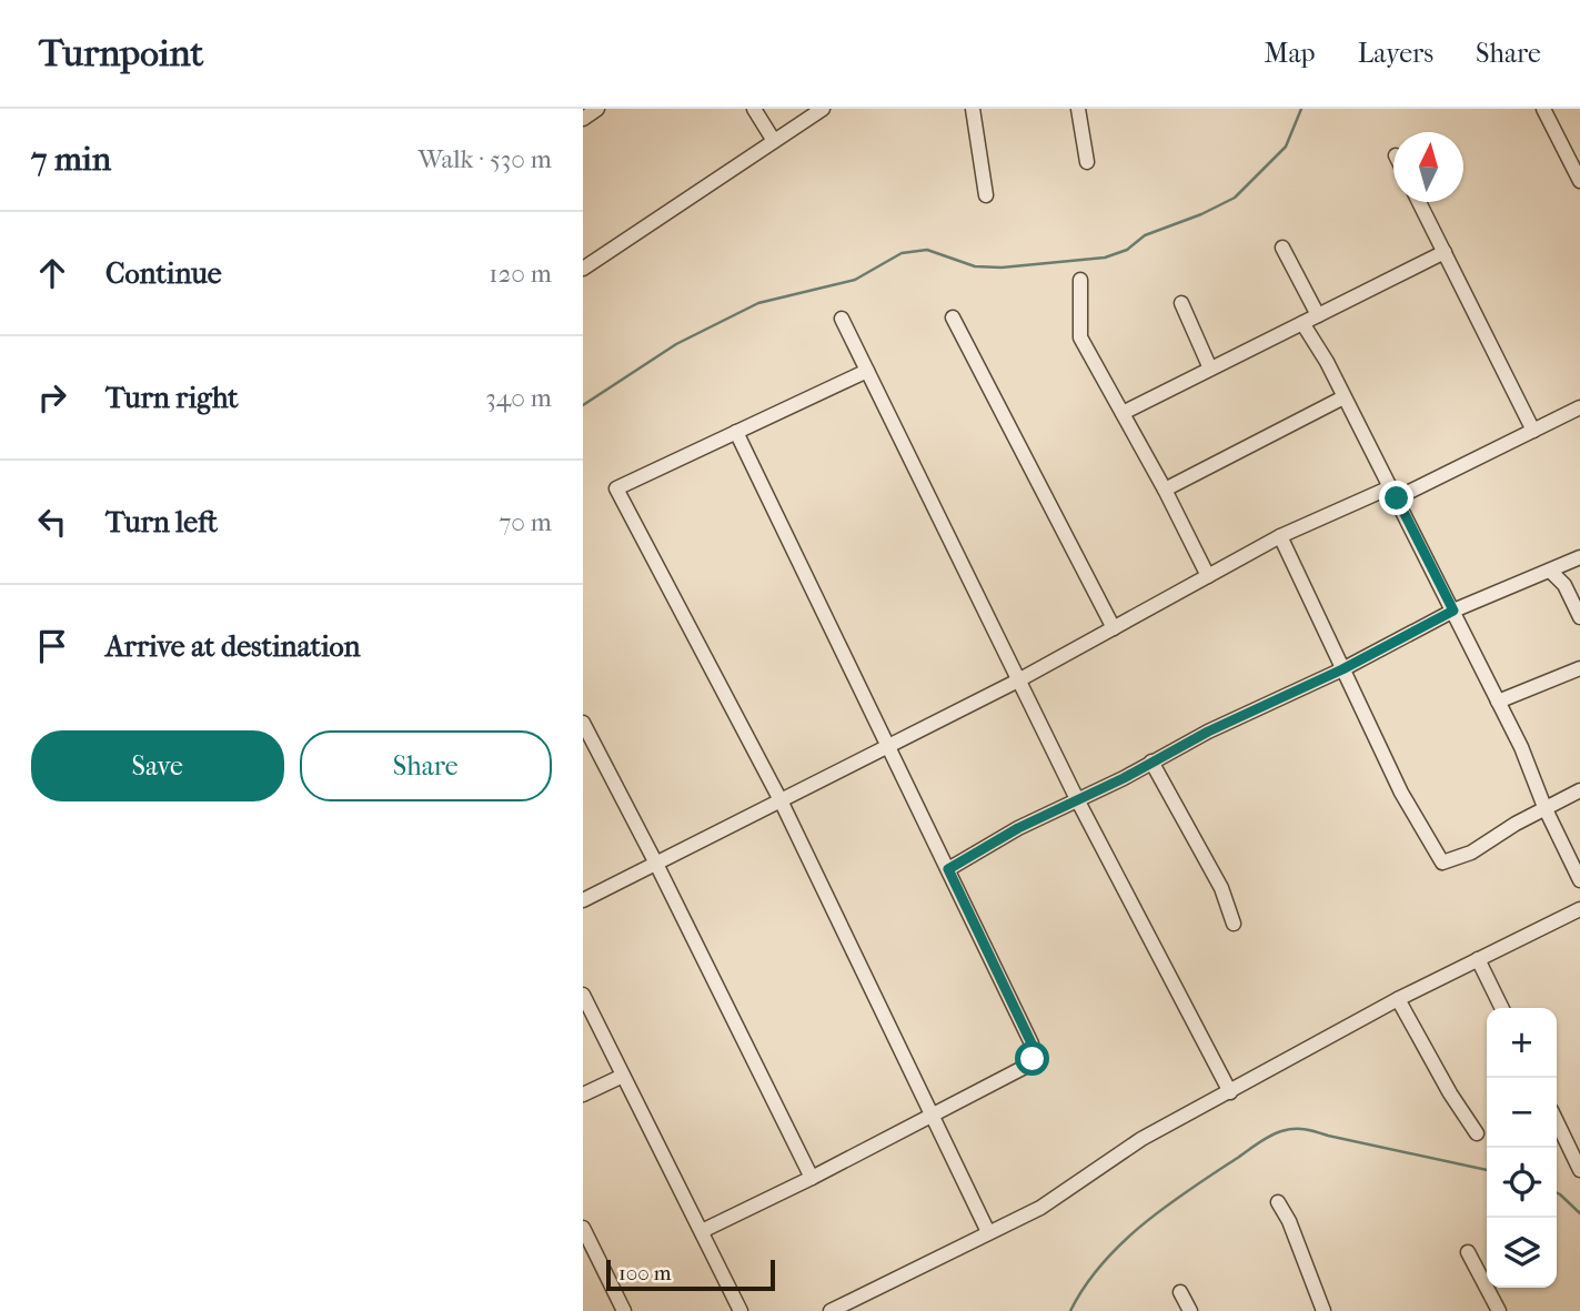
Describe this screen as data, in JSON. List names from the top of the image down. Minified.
{"scale_bar":"100 m","north":"top","page":{"header":"Turnpoint","nav":["Map","Layers","Share"],"heading":["7 min","Walk · 530 m"],"list":[["Continue","120 m"],["Turn right","340 m"],["Turn left","70 m"],"Arrive at destination"],"buttons":["Save","Share"],"map_buttons":["+","−"],"scale":"100 m"}}
